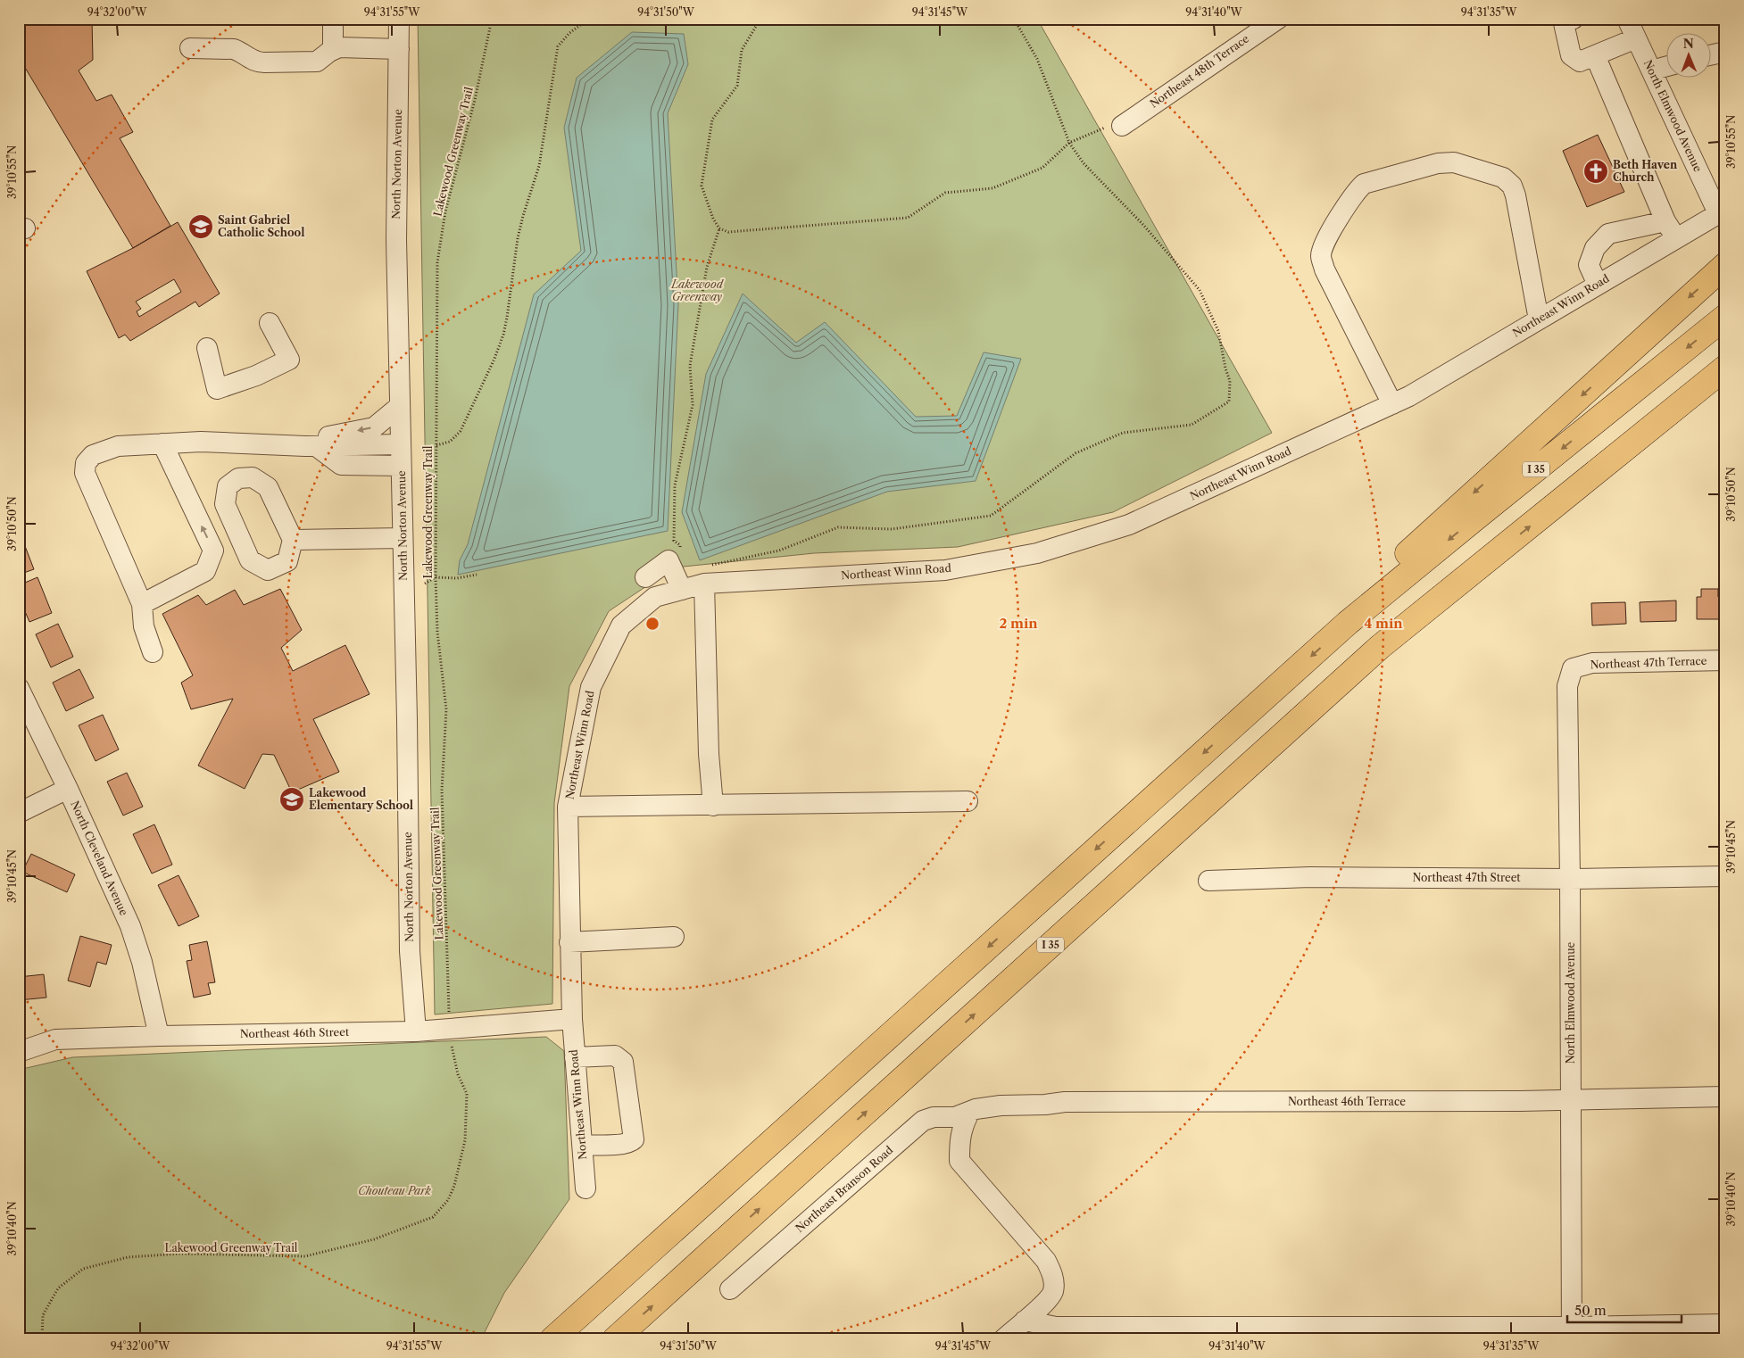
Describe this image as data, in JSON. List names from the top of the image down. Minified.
{"streets":{"highway":["I 35"],"street":["Northeast 48th Terrace","North Elmwood Avenue","North Norton Avenue","Northeast Winn Road","Northeast 47th Terrace","North Cleveland Avenue","Northeast 47th Street","Northeast 46th Street","Northeast 46th Terrace","Northeast Branson Road"],"path":["Lakewood Greenway Trail"]},"crossings":[["North Elmwood Avenue","Northeast Winn Road"],["North Elmwood Avenue","Northeast 47th Terrace"],["North Elmwood Avenue","Northeast 47th Street"],["North Elmwood Avenue","Northeast 46th Terrace"],["North Norton Avenue","Northeast 46th Street"],["Northeast Winn Road","Northeast 46th Street"],["North Cleveland Avenue","Northeast 46th Street"],["Northeast 46th Terrace","Northeast Branson Road"]],"parks":["Lakewood Greenway","Chouteau Park"],"places":{"church":["Beth Haven Church"],"school or university":["Saint Gabriel Catholic School","Lakewood Elementary School"]},"scale_bar":"50 m","north":"top","coordinates":["94°32'00\"W","94°31'55\"W","94°31'50\"W","94°31'45\"W","94°31'40\"W","94°31'35\"W","39°10'55\"N","39°10'50\"N","39°10'45\"N","39°10'40\"N"],"rings":["2 min","4 min"]}
